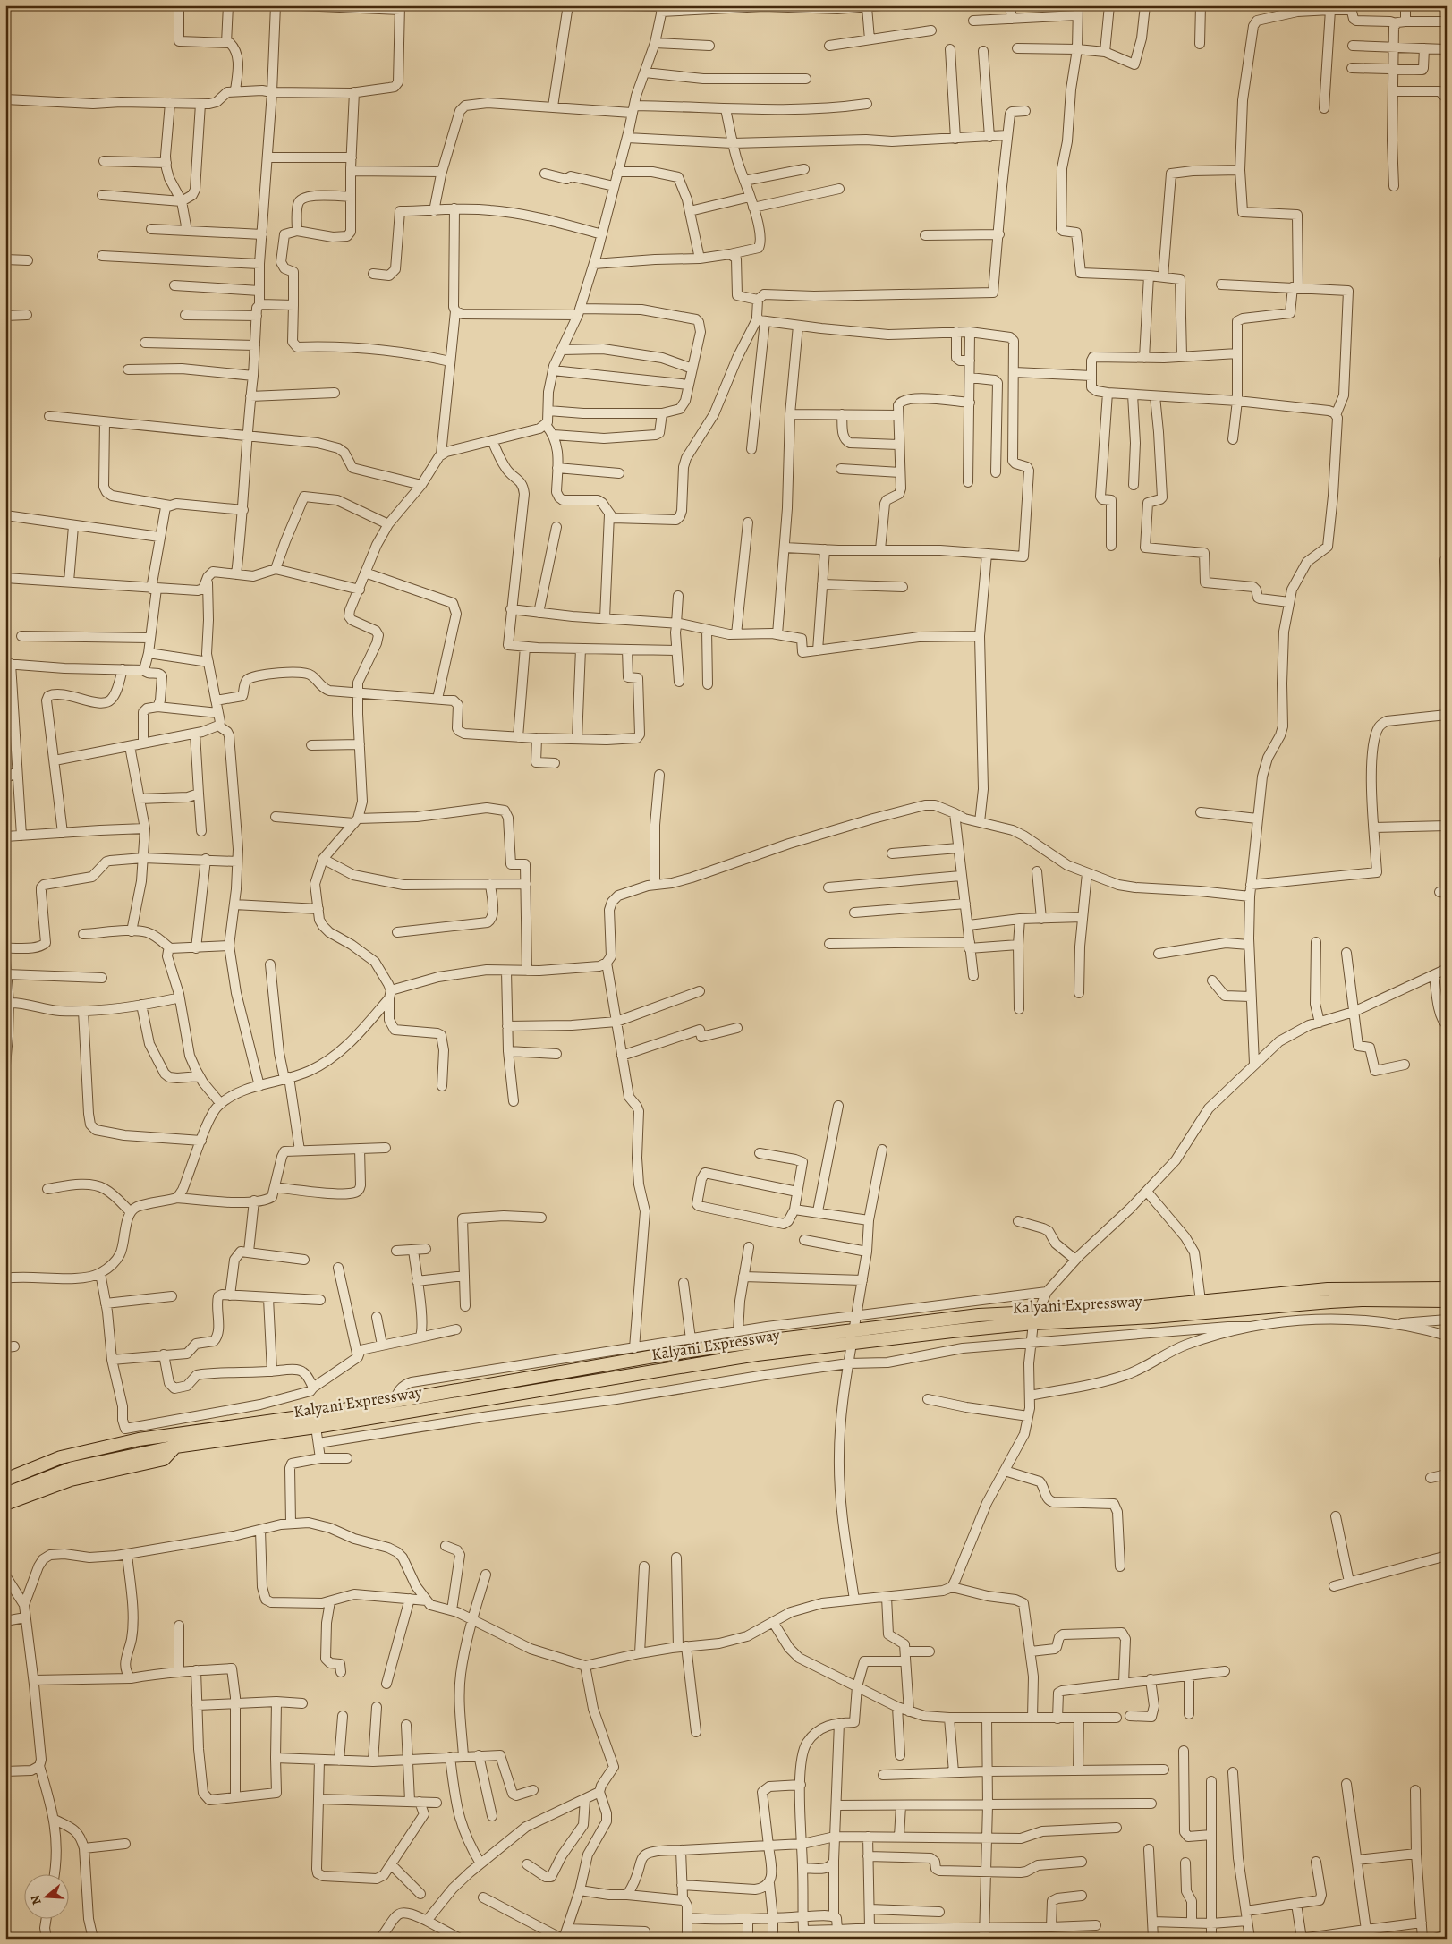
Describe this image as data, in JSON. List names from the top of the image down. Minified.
{"streets":{"highway":["Kalyani Expressway"]},"north":"left"}
